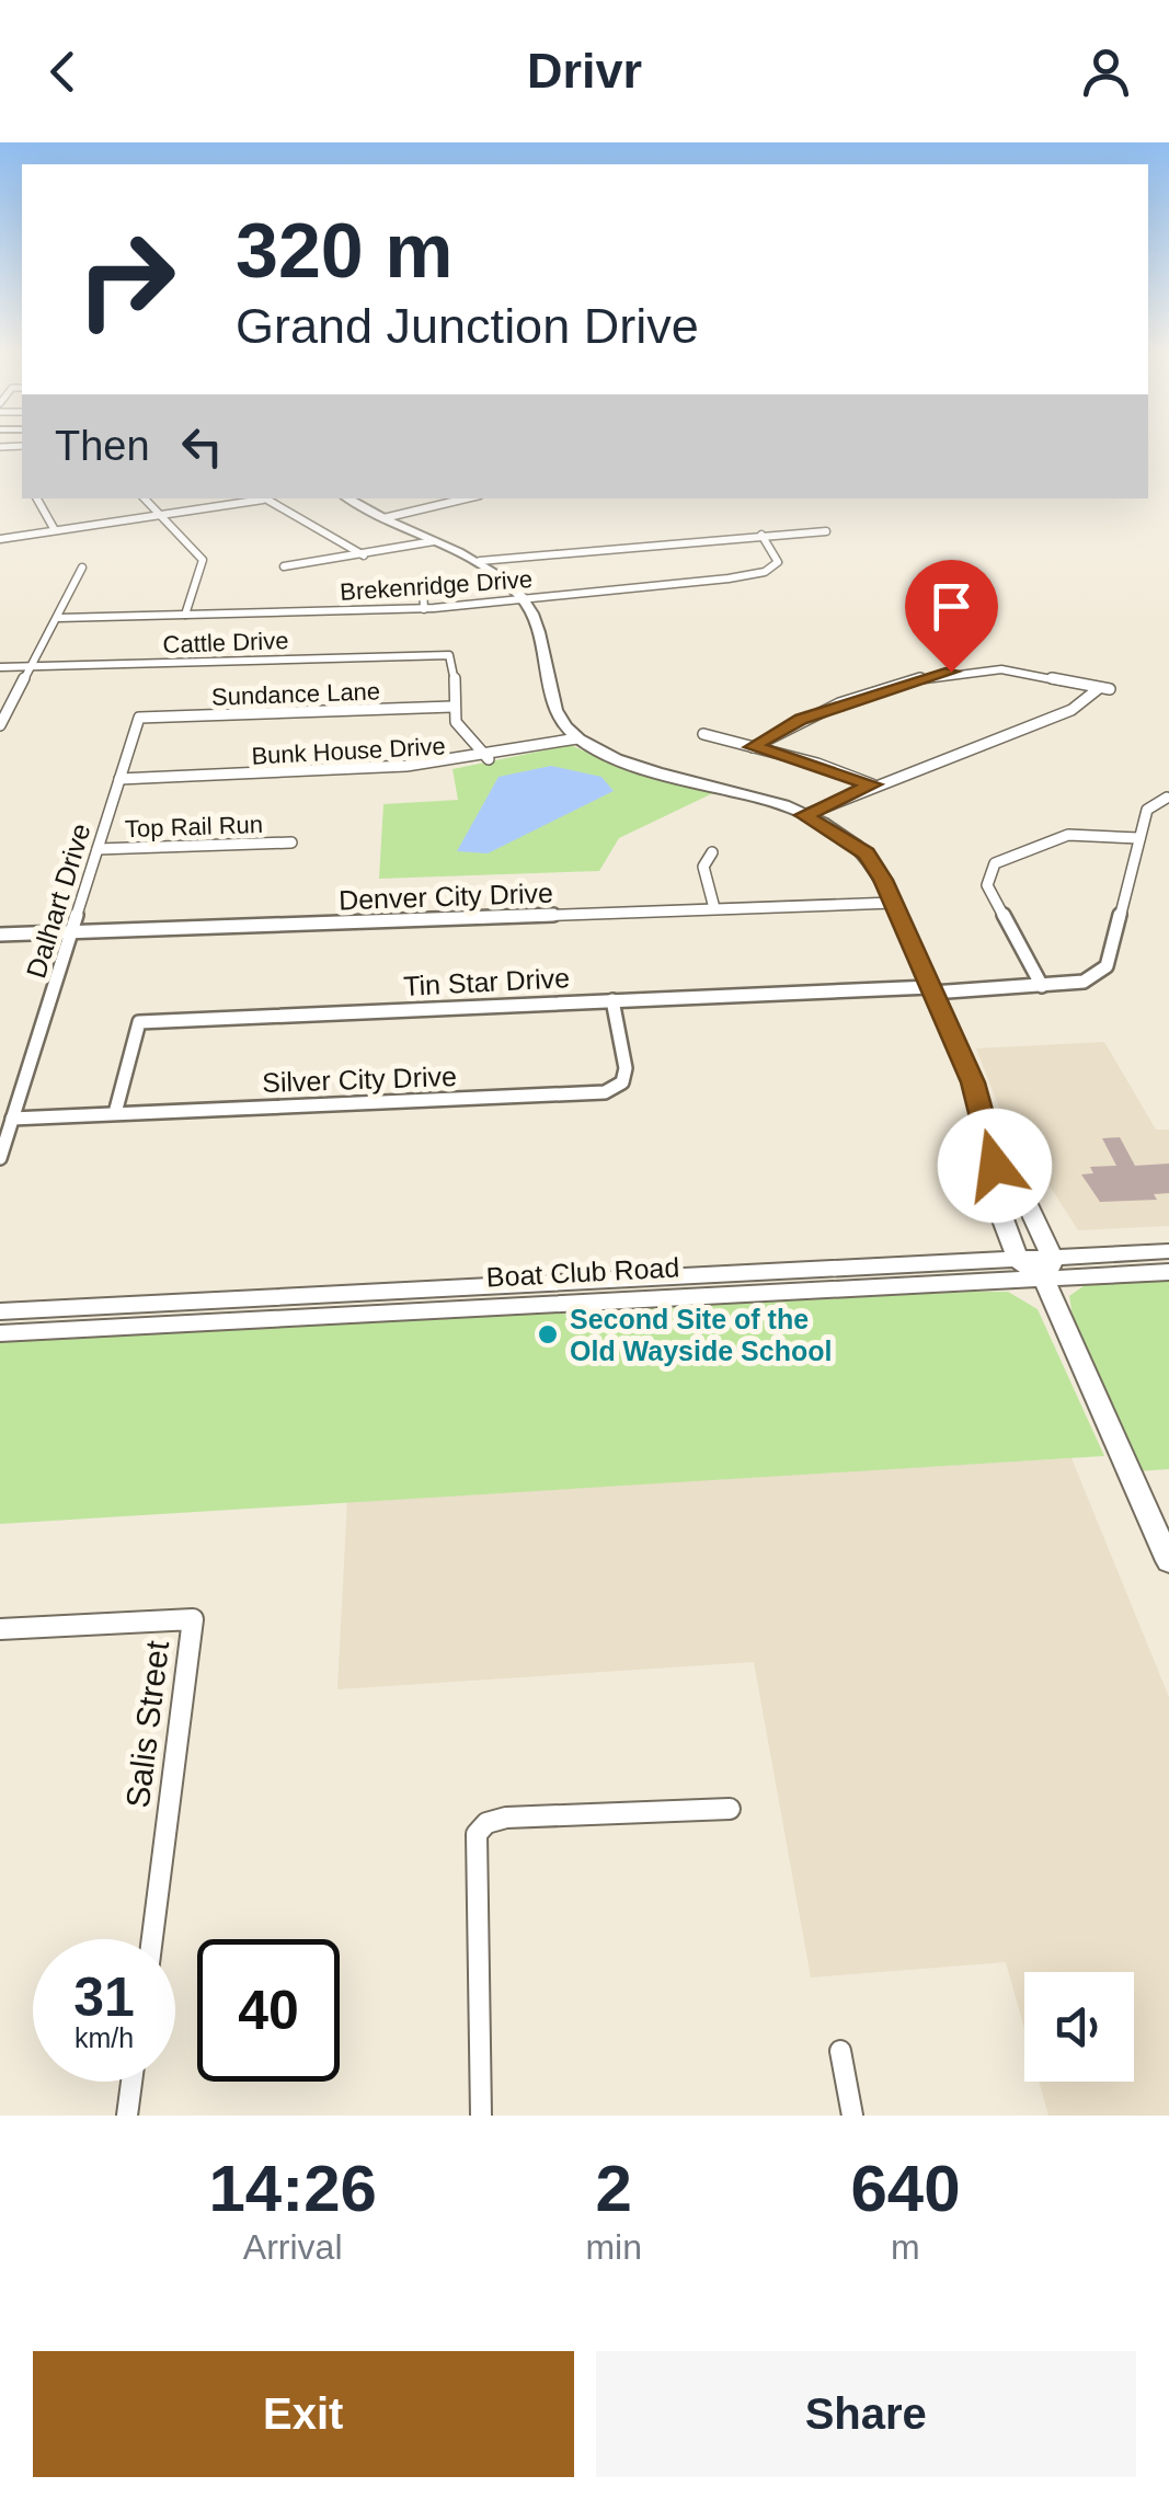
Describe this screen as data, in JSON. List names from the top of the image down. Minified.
{"streets":{"street":["Brekenridge Drive","Cattle Drive","Sundance Lane","Bunk House Drive","Top Rail Run","Denver City Drive","Dalhart Drive","Tin Star Drive","Silver City Drive","Boat Club Road","Salis Street"]},"crossings":[["Cattle Drive","Sundance Lane"],["Sundance Lane","Dalhart Drive"],["Bunk House Drive","Dalhart Drive"],["Top Rail Run","Dalhart Drive"],["Denver City Drive","Dalhart Drive"],["Dalhart Drive","Silver City Drive"],["Tin Star Drive","Silver City Drive"]],"places":["Second Site of the Old Wayside School"],"page":{"header":"Drivr","turn":["320 m","Grand Junction Drive"],"then":"Then","speed":"31 km/h","limit":"40","eta":["14:26","Arrival","2","min","640","m"],"buttons":["Exit","Share"]}}
